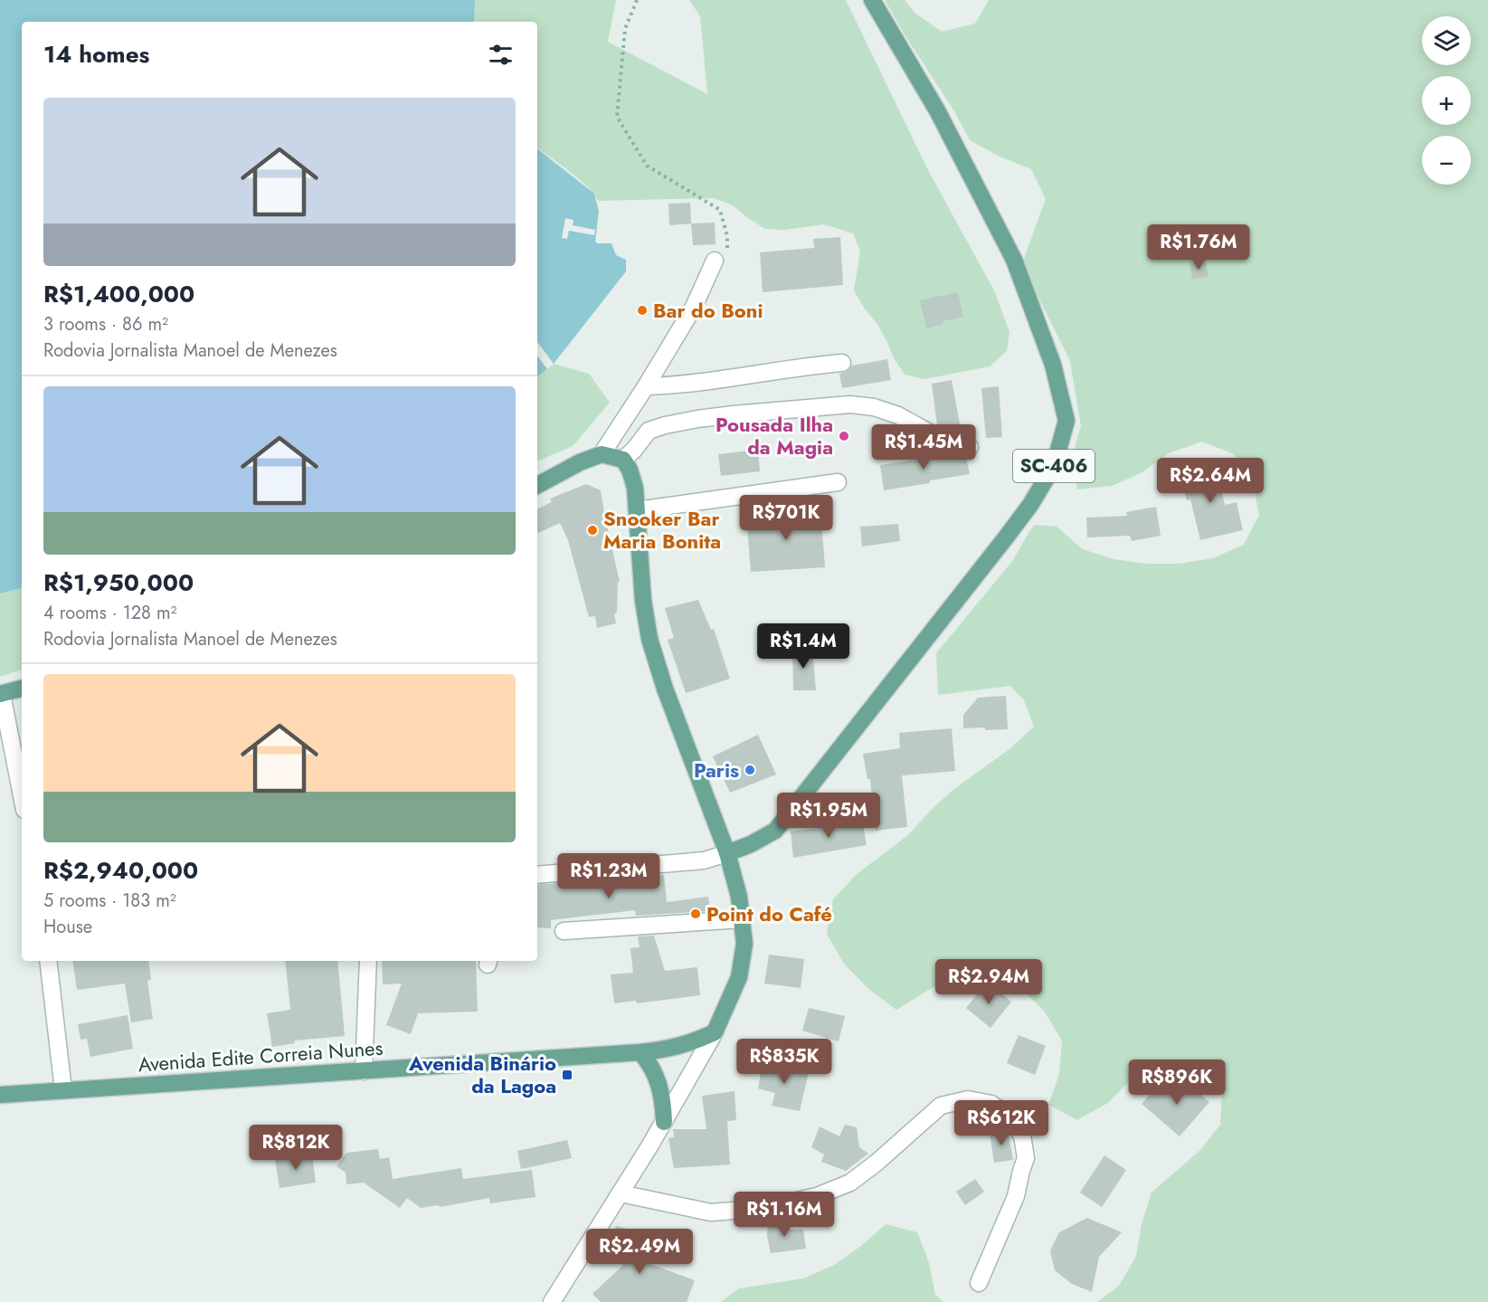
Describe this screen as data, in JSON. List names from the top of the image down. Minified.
{"streets":{"main road":["SC-406","Avenida Edite Correia Nunes"]},"places":{"other":["Bar do Boni","Pousada Ilha da Magia","Snooker Bar Maria Bonita","Paris","Point do Café"],"transit":["Avenida Binário da Lagoa"]},"page":{"map_buttons":["+","−"],"heading":"14 homes","list":[{"name":"R$1,400,000","note":"3 rooms · 86 m² · Rodovia Jornalista Manoel de Menezes"},{"name":"R$1,950,000","note":"4 rooms · 128 m² · Rodovia Jornalista Manoel de Menezes"},{"name":"R$2,940,000","note":"5 rooms · 183 m² · House"}],"price":["R$1.76M","R$1.45M","R$2.64M","R$701K","R$1.4M","R$1.95M","R$1.23M","R$2.94M","R$835K","R$896K","R$612K","R$812K","R$1.16M","R$2.49M"]}}
